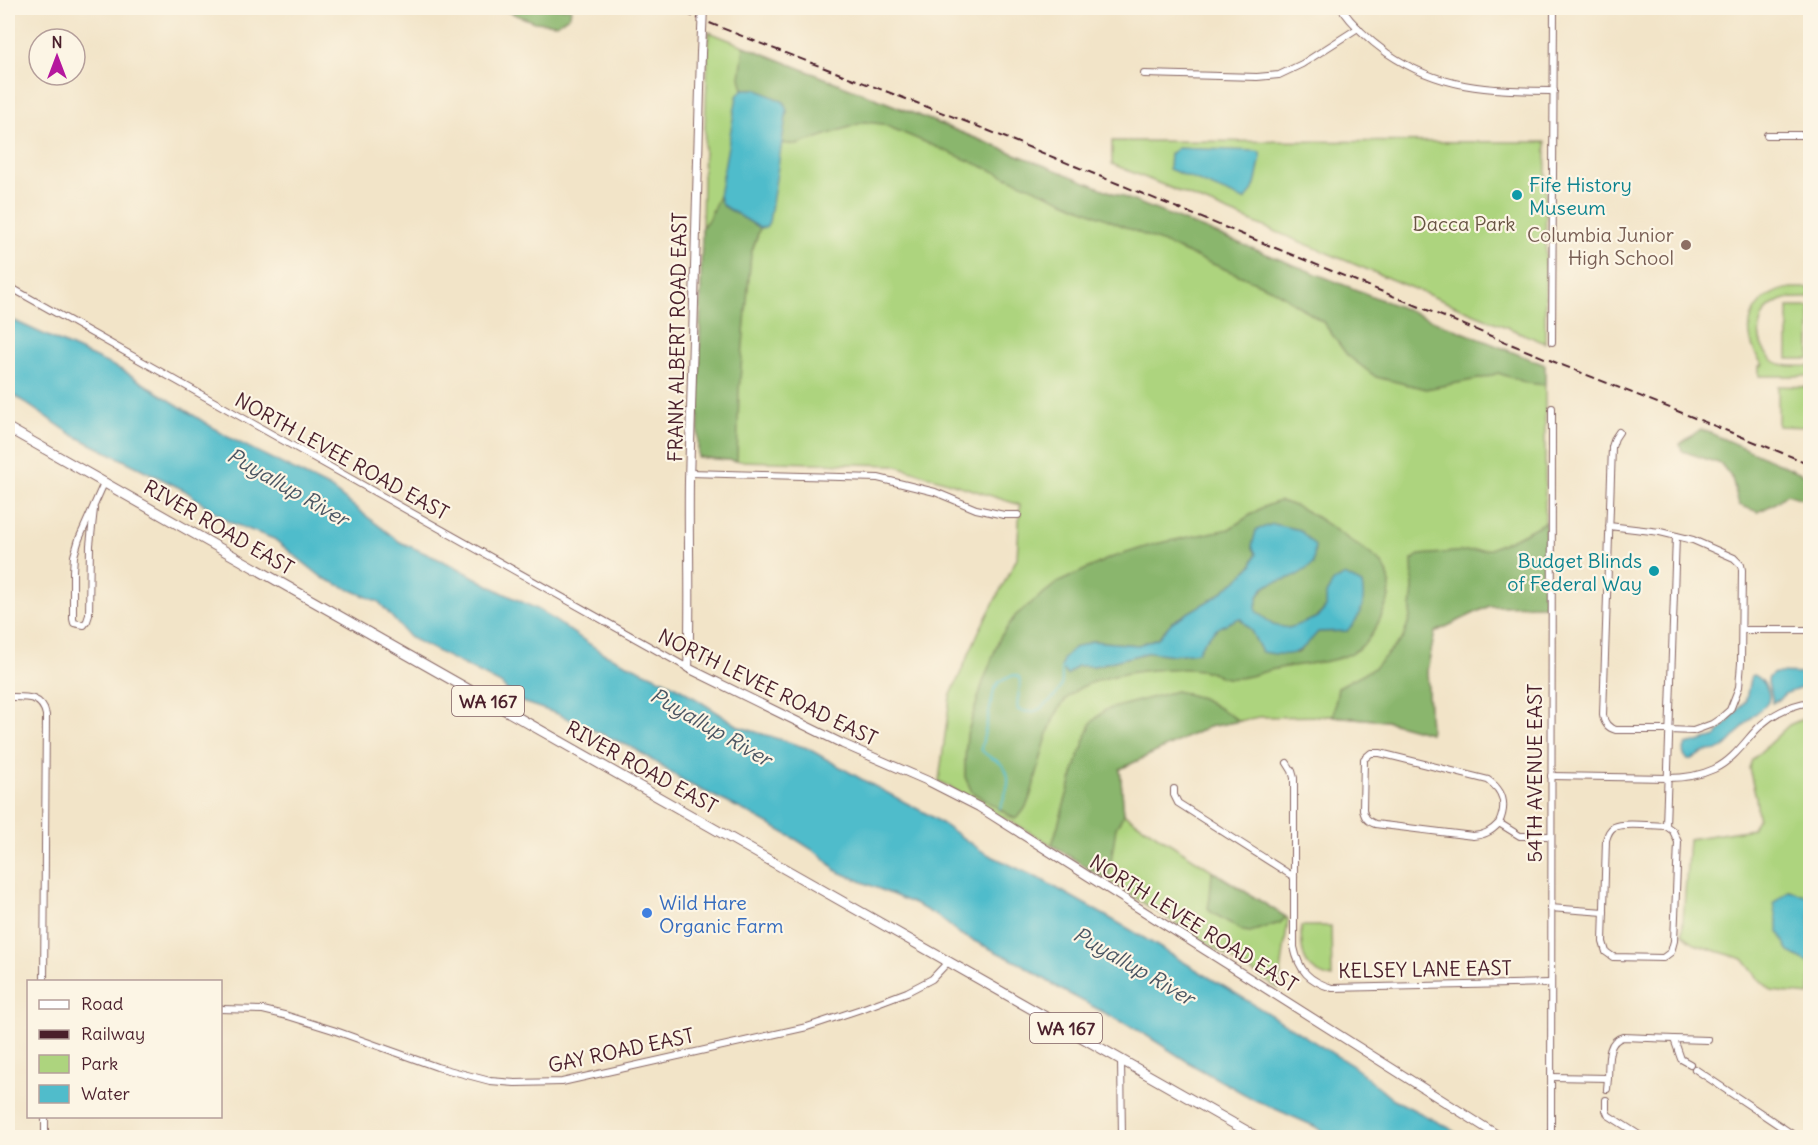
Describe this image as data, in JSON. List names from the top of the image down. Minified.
{"streets":{"main road":["RIVER ROAD EAST","WA 167"],"street":["FRANK ALBERT ROAD EAST","NORTH LEVEE ROAD EAST","54TH AVENUE EAST","KELSEY LANE EAST","GAY ROAD EAST"]},"crossings":[["FRANK ALBERT ROAD EAST","NORTH LEVEE ROAD EAST"],["RIVER ROAD EAST","GAY ROAD EAST"],["54TH AVENUE EAST","KELSEY LANE EAST"]],"water":["Puyallup River"],"parks":["Dacca Park"],"places":["Fife History Museum","Columbia Junior High School","Budget Blinds of Federal Way","Wild Hare Organic Farm"],"legend":["Road","Railway","Park","Water"],"north":"top"}
